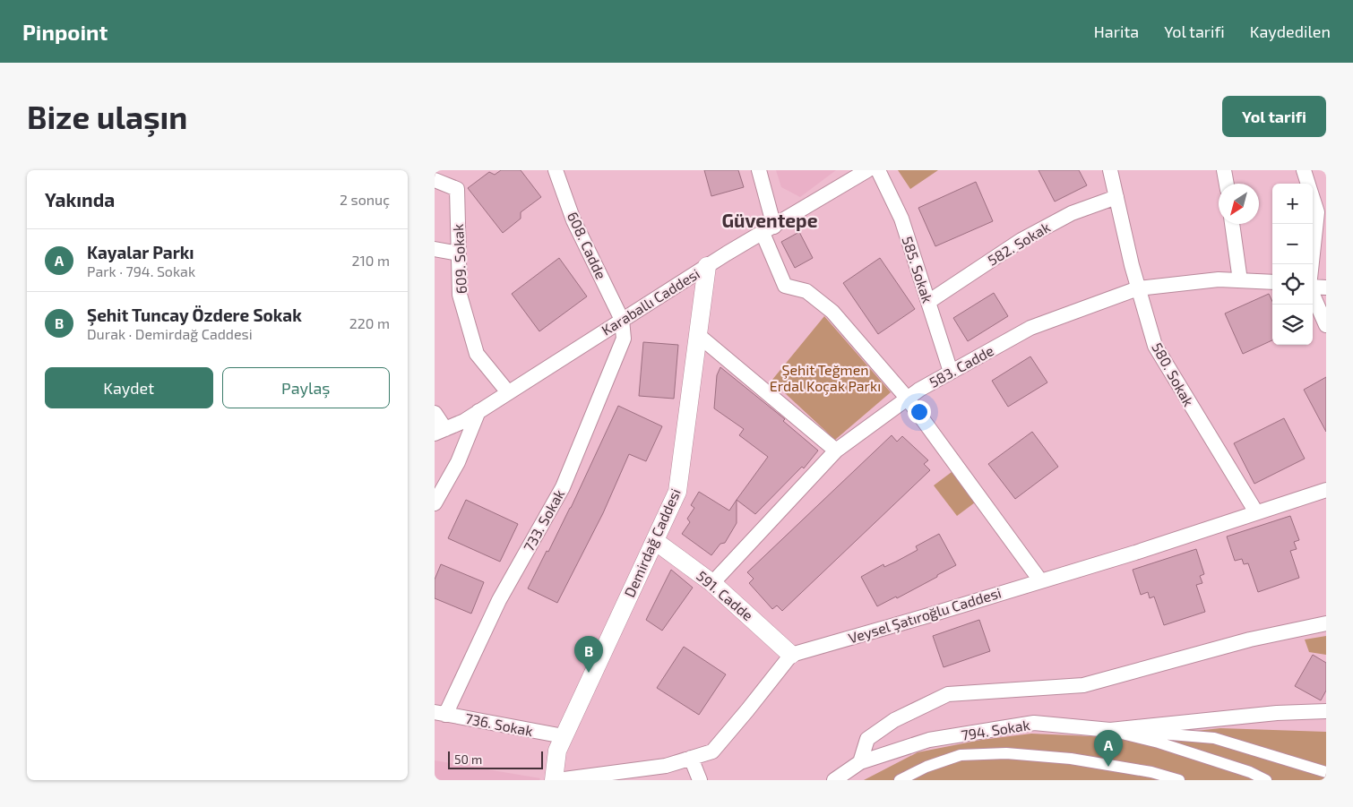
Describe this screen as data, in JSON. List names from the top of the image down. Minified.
{"streets":{"street":["582. Sokak","608. Cadde","609. Sokak","585. Sokak","Karaballı Caddesi","583. Cadde","580. Sokak","733. Sokak","Demirdağ Caddesi","591. Cadde","Veysel Şatıroğlu Caddesi","736. Sokak","794. Sokak"]},"crossings":[["582. Sokak","585. Sokak"],["582. Sokak","580. Sokak"],["608. Cadde","Karaballı Caddesi"],["608. Cadde","733. Sokak"],["609. Sokak","Karaballı Caddesi"],["585. Sokak","583. Cadde"],["Karaballı Caddesi","733. Sokak"],["Karaballı Caddesi","Demirdağ Caddesi"],["583. Cadde","580. Sokak"],["583. Cadde","591. Cadde"],["580. Sokak","Veysel Şatıroğlu Caddesi"],["733. Sokak","736. Sokak"],["Demirdağ Caddesi","591. Cadde"],["Demirdağ Caddesi","736. Sokak"],["591. Cadde","Veysel Şatıroğlu Caddesi"]],"districts":["Güventepe"],"parks":["Şehit Teğmen Erdal Koçak Parkı"],"scale_bar":"50 m","north":"bottom left","page":{"header":"Pinpoint","nav":["Harita","Yol tarifi","Kaydedilen"],"buttons":["Yol tarifi",["Kaydet","Paylaş"]],"title":"Bize ulaşın","heading":["Yakında","2 sonuç"],"map_buttons":["+","−"],"list":[{"mark":"A","name":"Kayalar Parkı","note":"Park · 794. Sokak","value":"210 m"},{"mark":"B","name":"Şehit Tuncay Özdere Sokak","note":"Durak · Demirdağ Caddesi","value":"220 m"}],"pins":["B","A"],"scale":"50 m"}}
